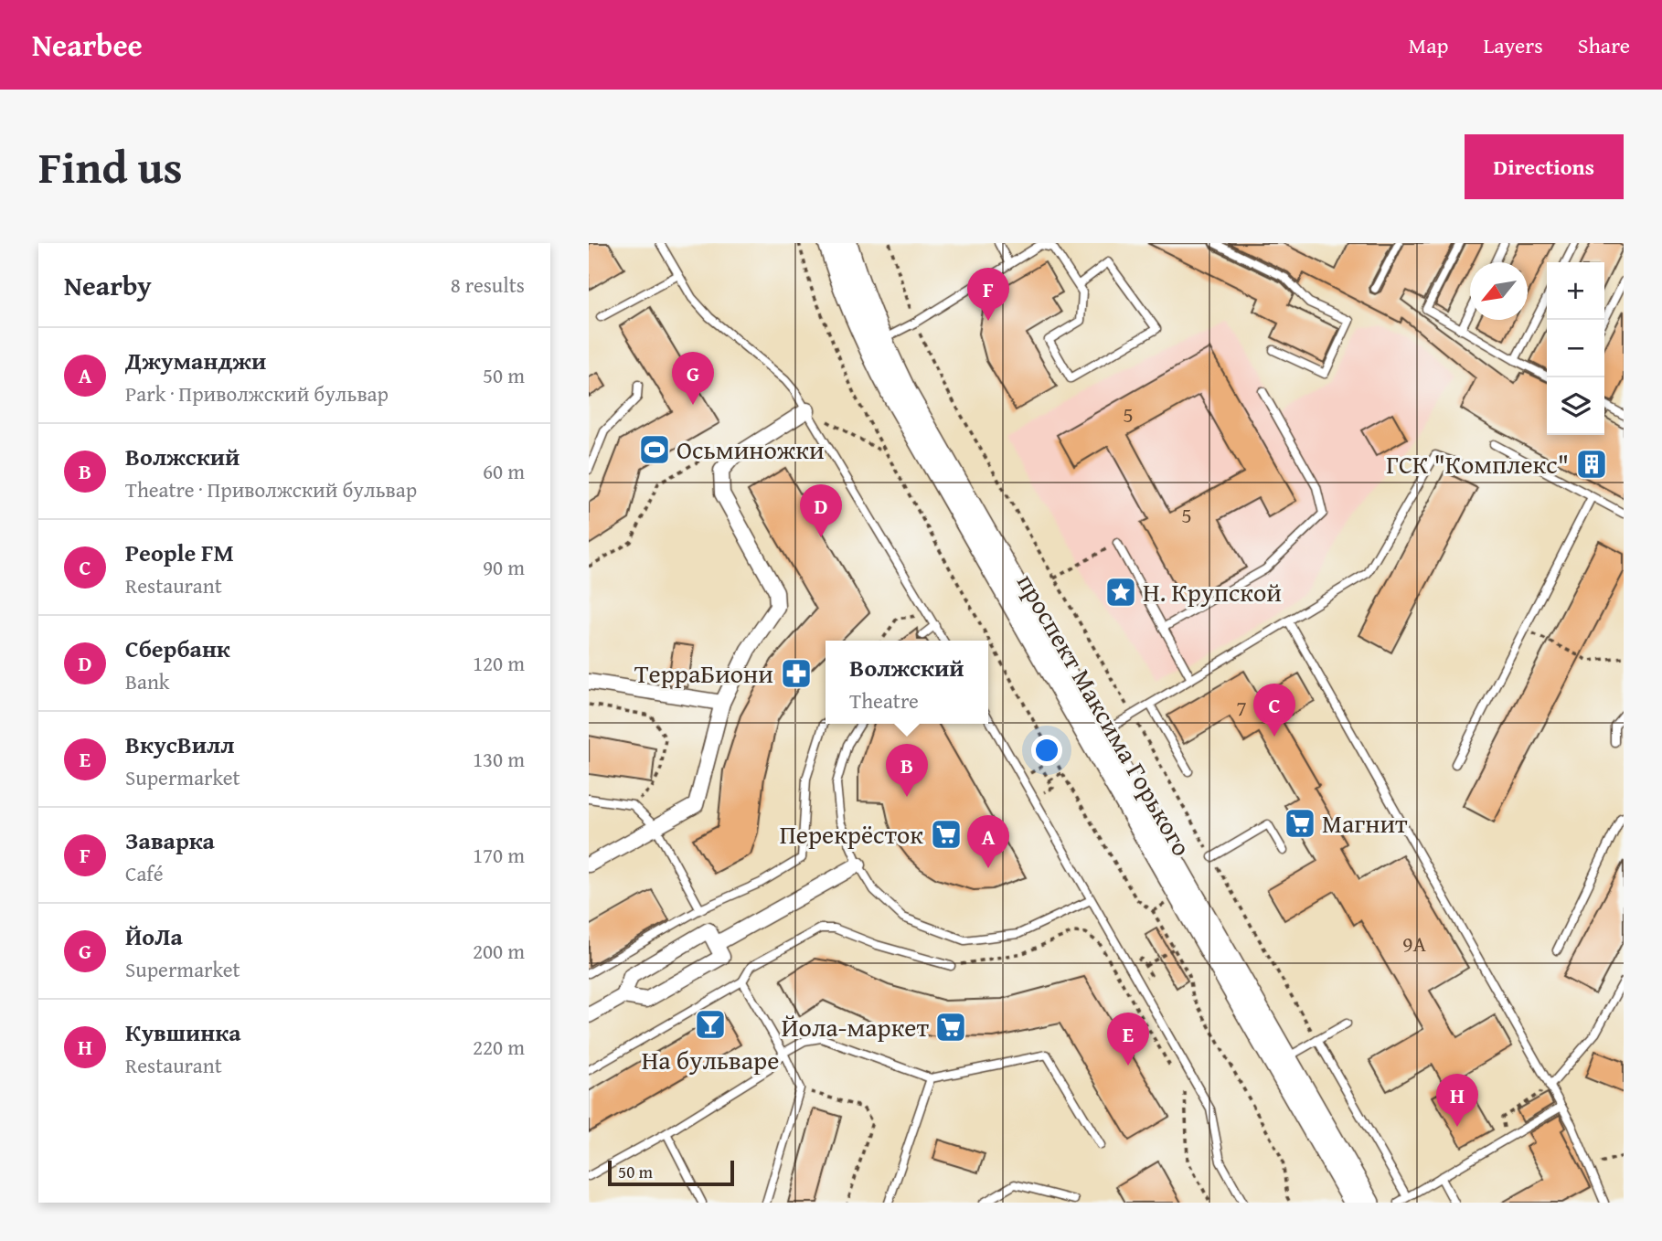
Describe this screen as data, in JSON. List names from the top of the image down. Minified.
{"streets":{"main road":["проспект Максима Горького"]},"places":{"sports":["Осьминожки"],"building":["ГСК \"Комплекс\""],"place":["Н. Крупской"],"pharmacy":["ТерраБиони"],"supermarket":["Магнит","Перекрёсток","Йола-маркет"],"bar":["На бульваре"]},"house_numbers":["5","5","7","9А"],"scale_bar":"50 m","north":"bottom left","page":{"header":"Nearbee","nav":["Map","Layers","Share"],"title":"Find us","buttons":"Directions","heading":["Nearby","8 results"],"map_buttons":["+","−"],"pins":["F","G","D","C","B","A","E","H"],"list":[{"mark":"A","name":"Джуманджи","note":"Park · Приволжский бульвар","value":"50 m"},{"mark":"B","name":"Волжский","note":"Theatre · Приволжский бульвар","value":"60 m"},{"mark":"C","name":"People FM","note":"Restaurant","value":"90 m"},{"mark":"D","name":"Сбербанк","note":"Bank","value":"120 m"},{"mark":"E","name":"ВкусВилл","note":"Supermarket","value":"130 m"},{"mark":"F","name":"Заварка","note":"Café","value":"170 m"},{"mark":"G","name":"ЙоЛа","note":"Supermarket","value":"200 m"},{"mark":"H","name":"Кувшинка","note":"Restaurant","value":"220 m"}],"popup":["Волжский","Theatre"],"scale":"50 m"}}
